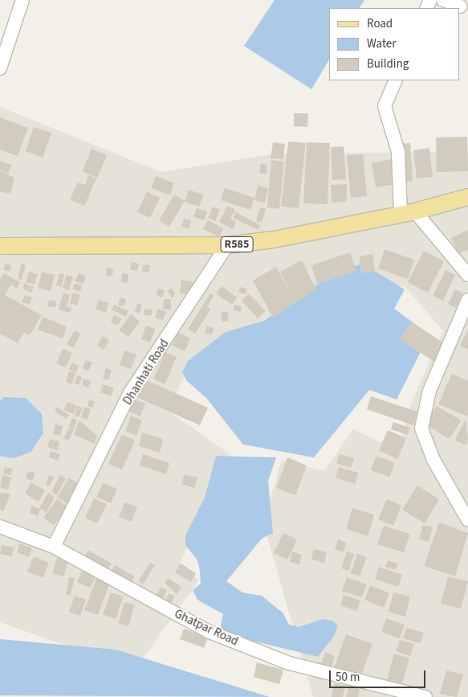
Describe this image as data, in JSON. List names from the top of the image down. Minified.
{"streets":{"main road":["R585"],"street":["Dhanhati Road","Ghatpar Road"]},"crossings":[["R585","Dhanhati Road"],["Dhanhati Road","Ghatpar Road"]],"legend":["Road","Water","Building"],"scale_bar":"50 m"}
